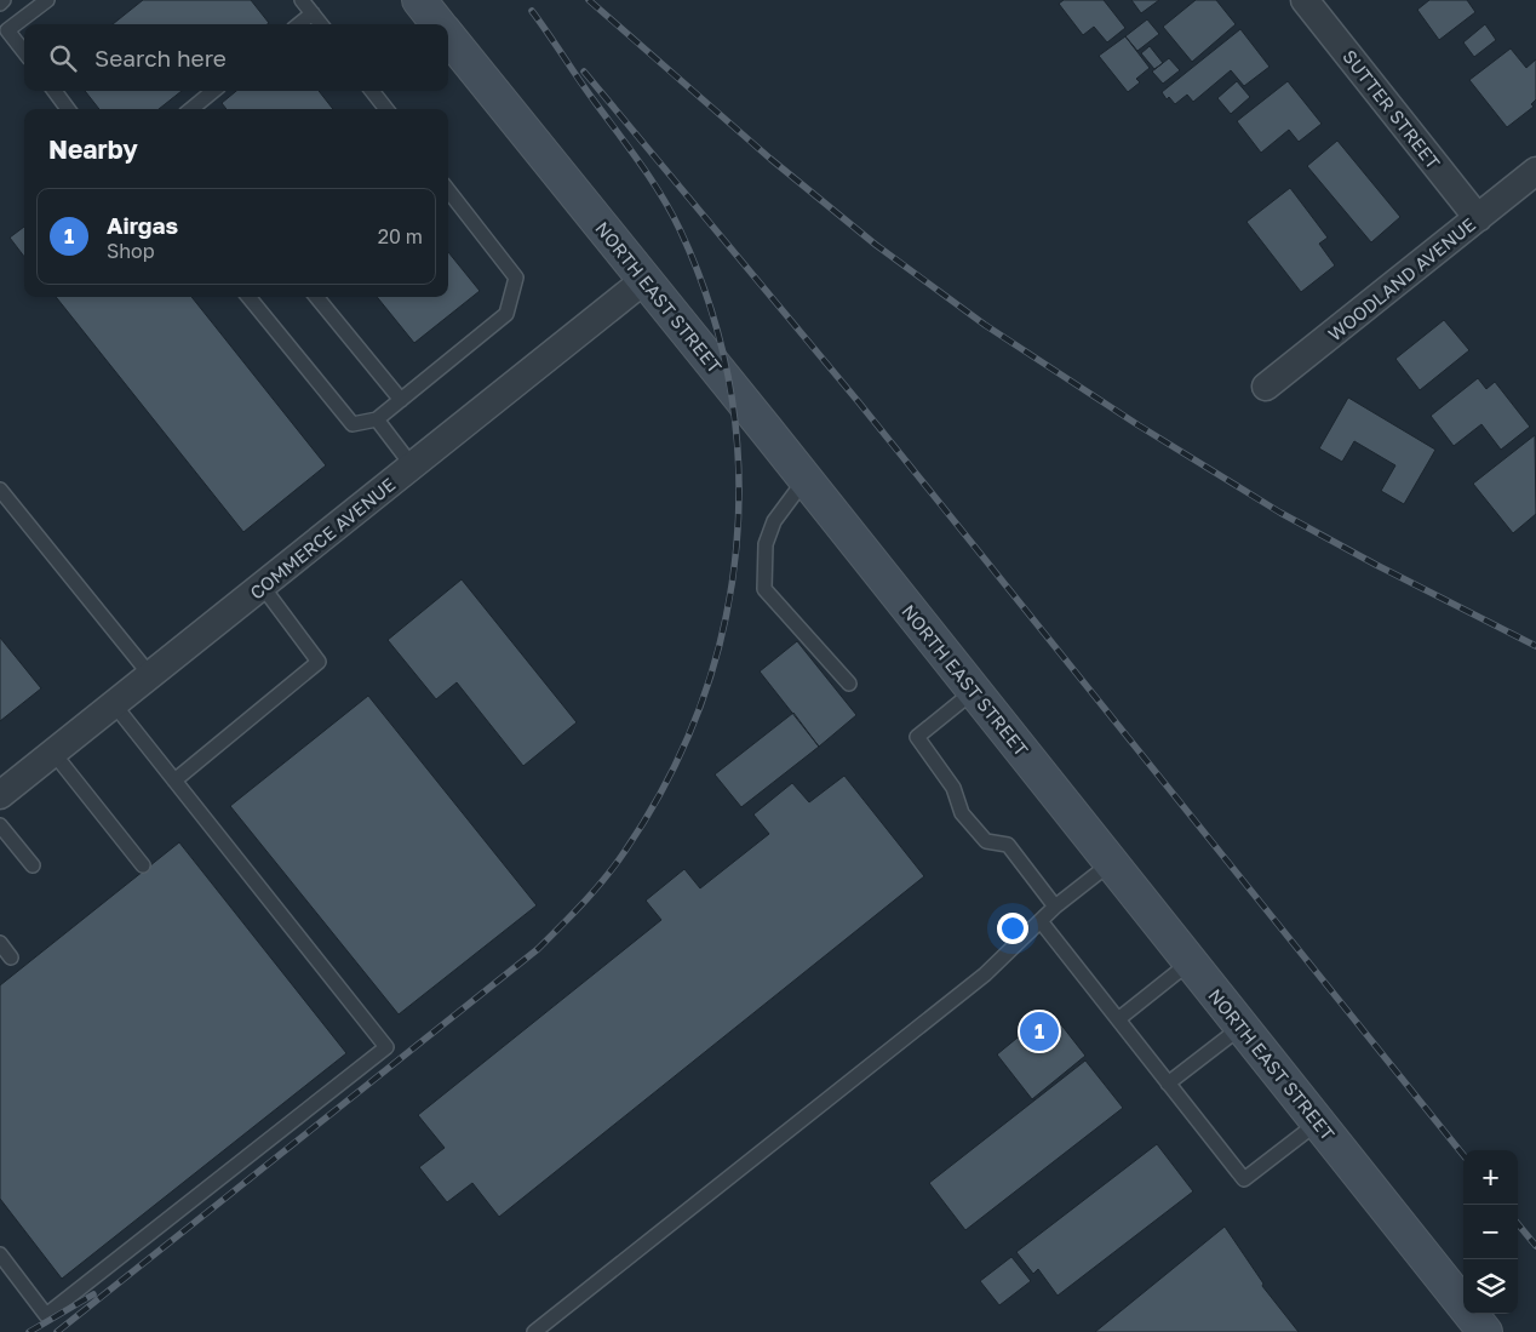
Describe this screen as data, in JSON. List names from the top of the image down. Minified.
{"streets":{"main road":["NORTH EAST STREET"],"street":["SUTTER STREET","WOODLAND AVENUE","COMMERCE AVENUE"]},"crossings":[["SUTTER STREET","WOODLAND AVENUE"],["NORTH EAST STREET","COMMERCE AVENUE"]],"page":{"search":"Search here","heading":"Nearby","list":[{"mark":"1","name":"Airgas","note":"Shop","value":"20 m"}],"pins":"1","map_buttons":["+","−"]}}
